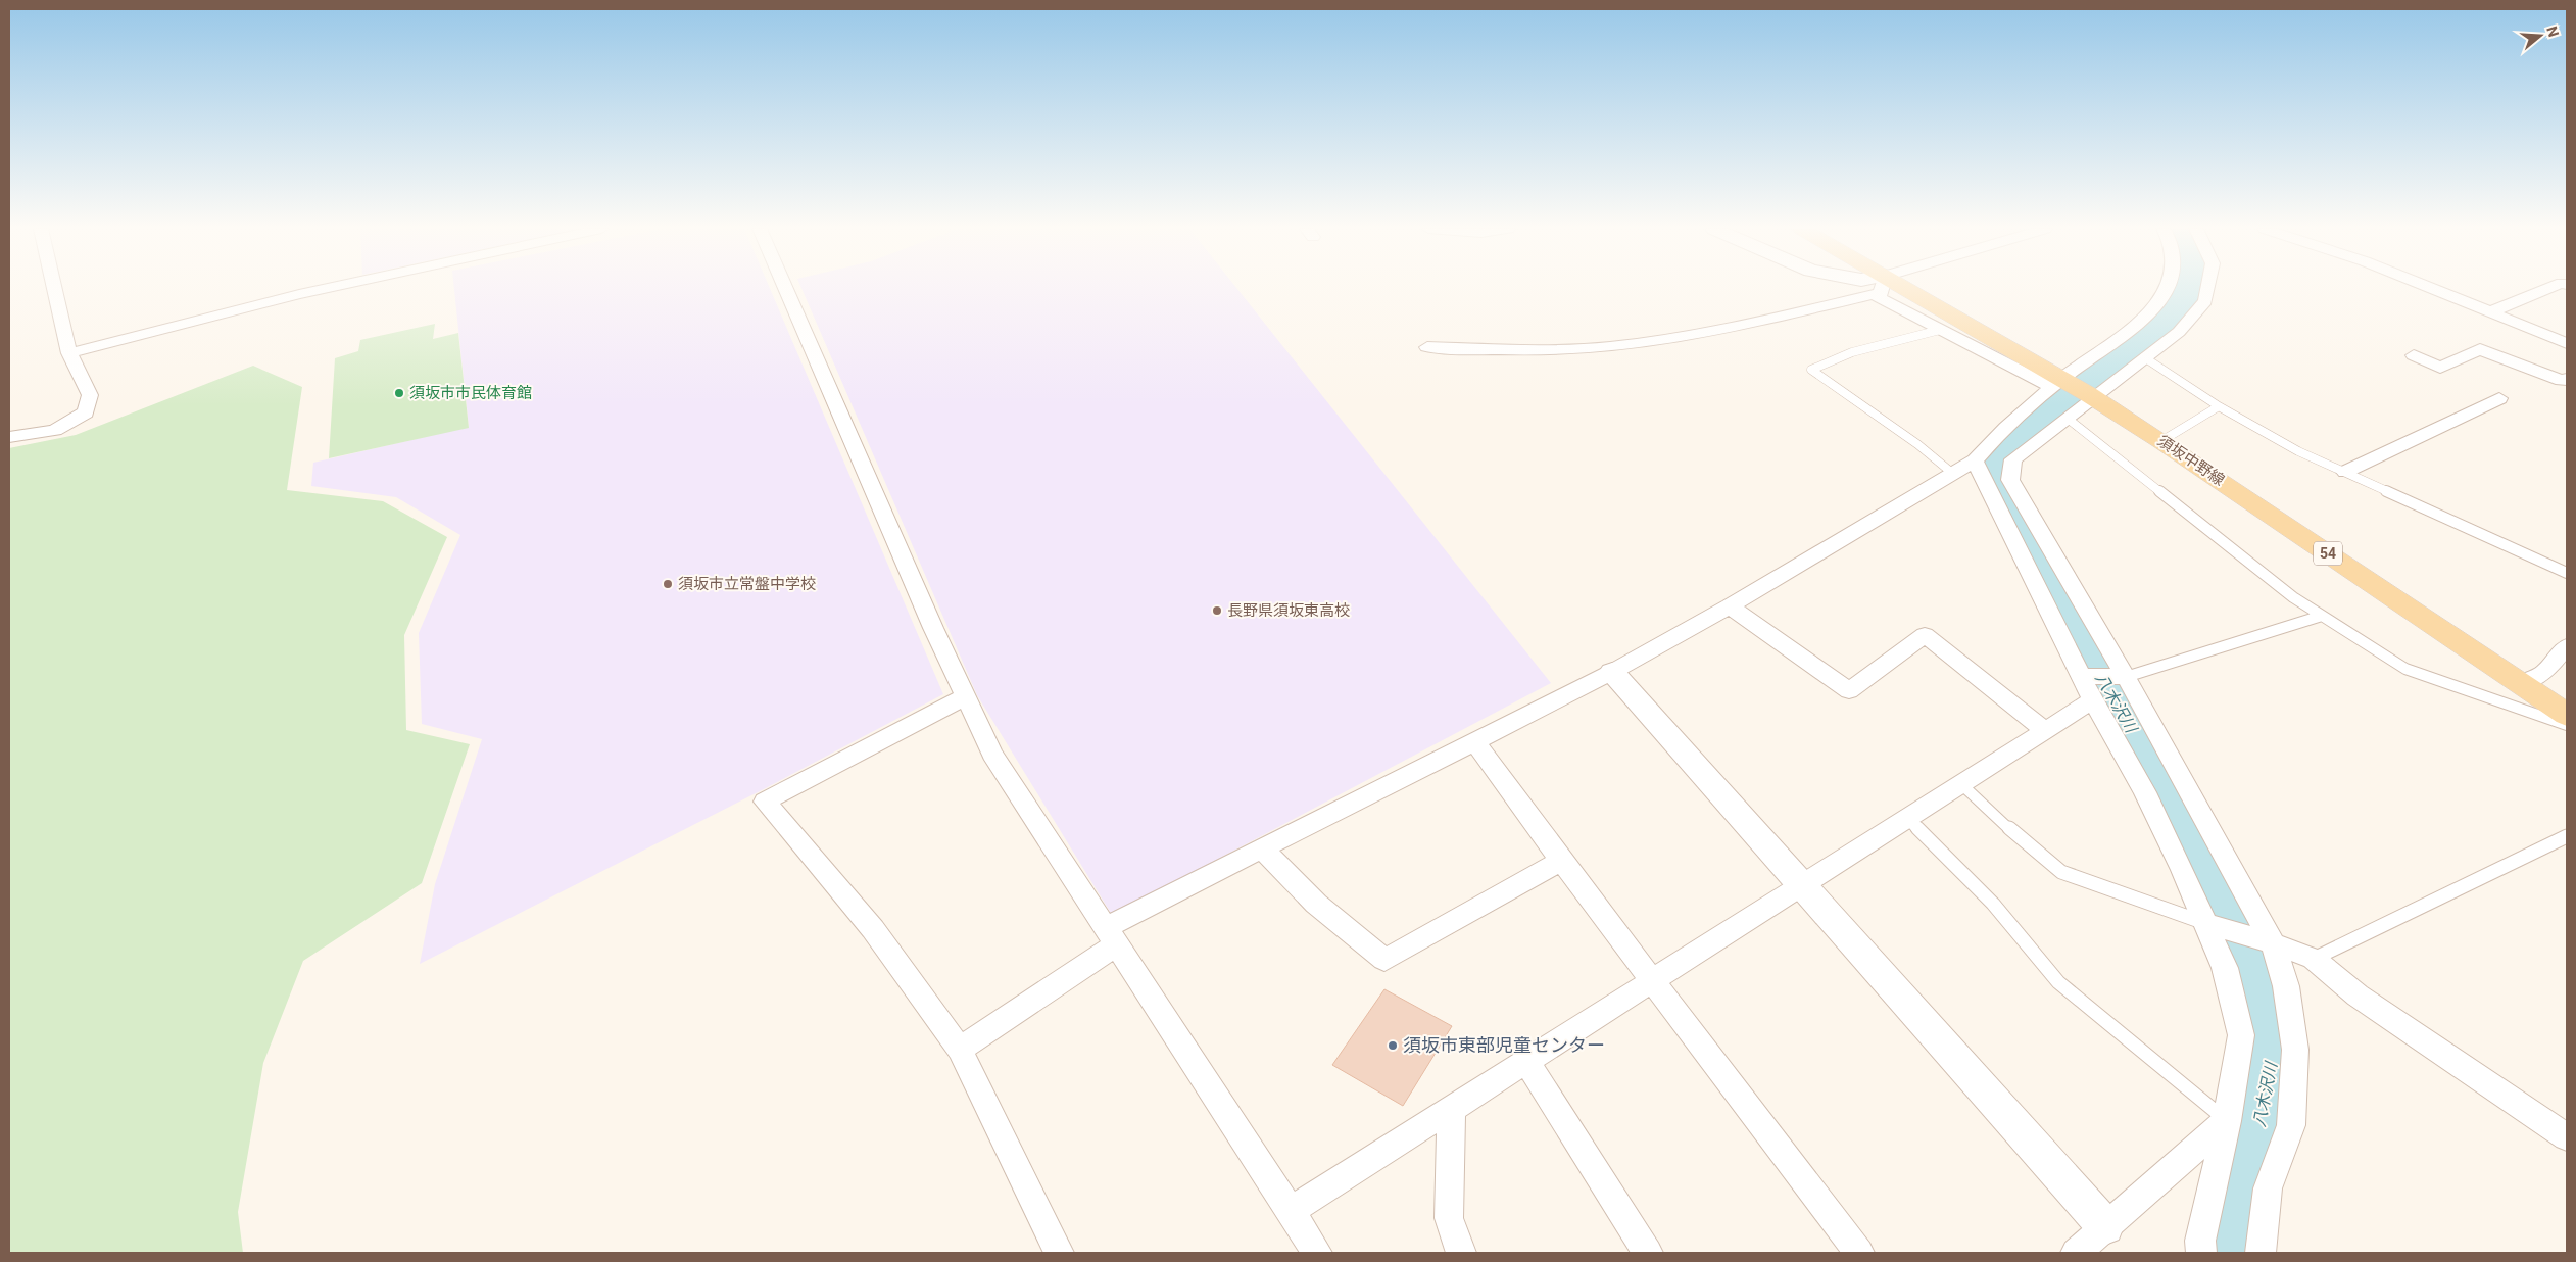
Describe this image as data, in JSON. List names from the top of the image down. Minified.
{"streets":{"main road":["須坂中野線","54"]},"water":["八木沢川"],"places":["須坂市市民体育館","須坂市立常盤中学校","長野県須坂東高校","須坂市東部児童センター"],"north":"right"}
